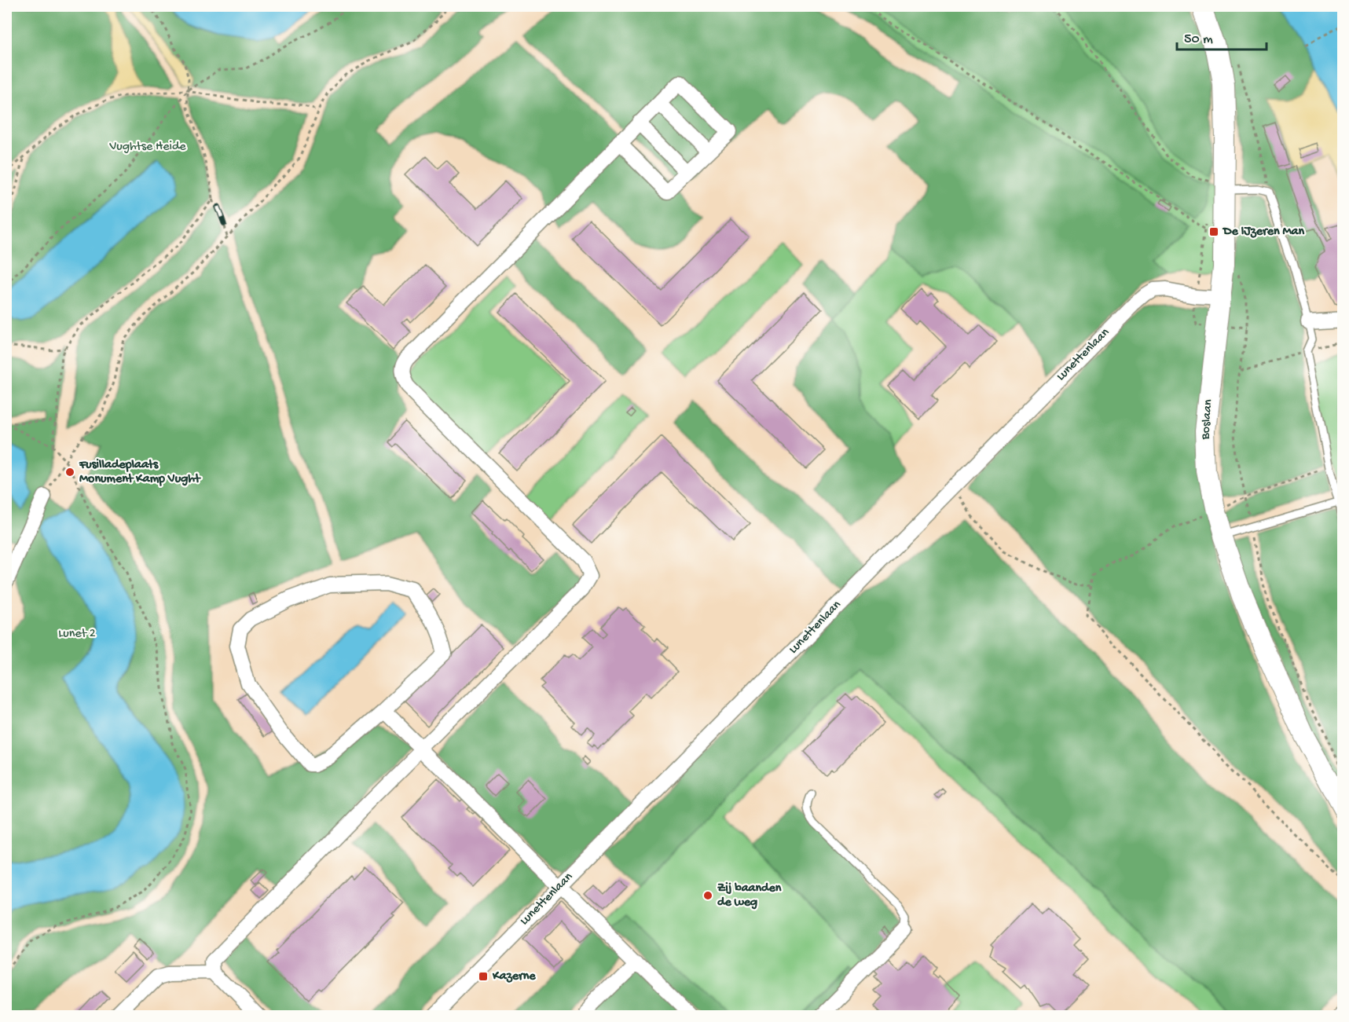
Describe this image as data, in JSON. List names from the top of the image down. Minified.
{"streets":{"main road":["Boslaan"],"street":["Lunettenlaan"]},"crossings":[["Lunettenlaan","Boslaan"]],"parks":["Vughtse Heide","Lunet 2"],"places":{"transit":["De IJzeren Man","Kazerne"],"other":["Fusilladeplaats Monument Kamp Vught","Zij baanden de weg"]},"scale_bar":"50 m"}
